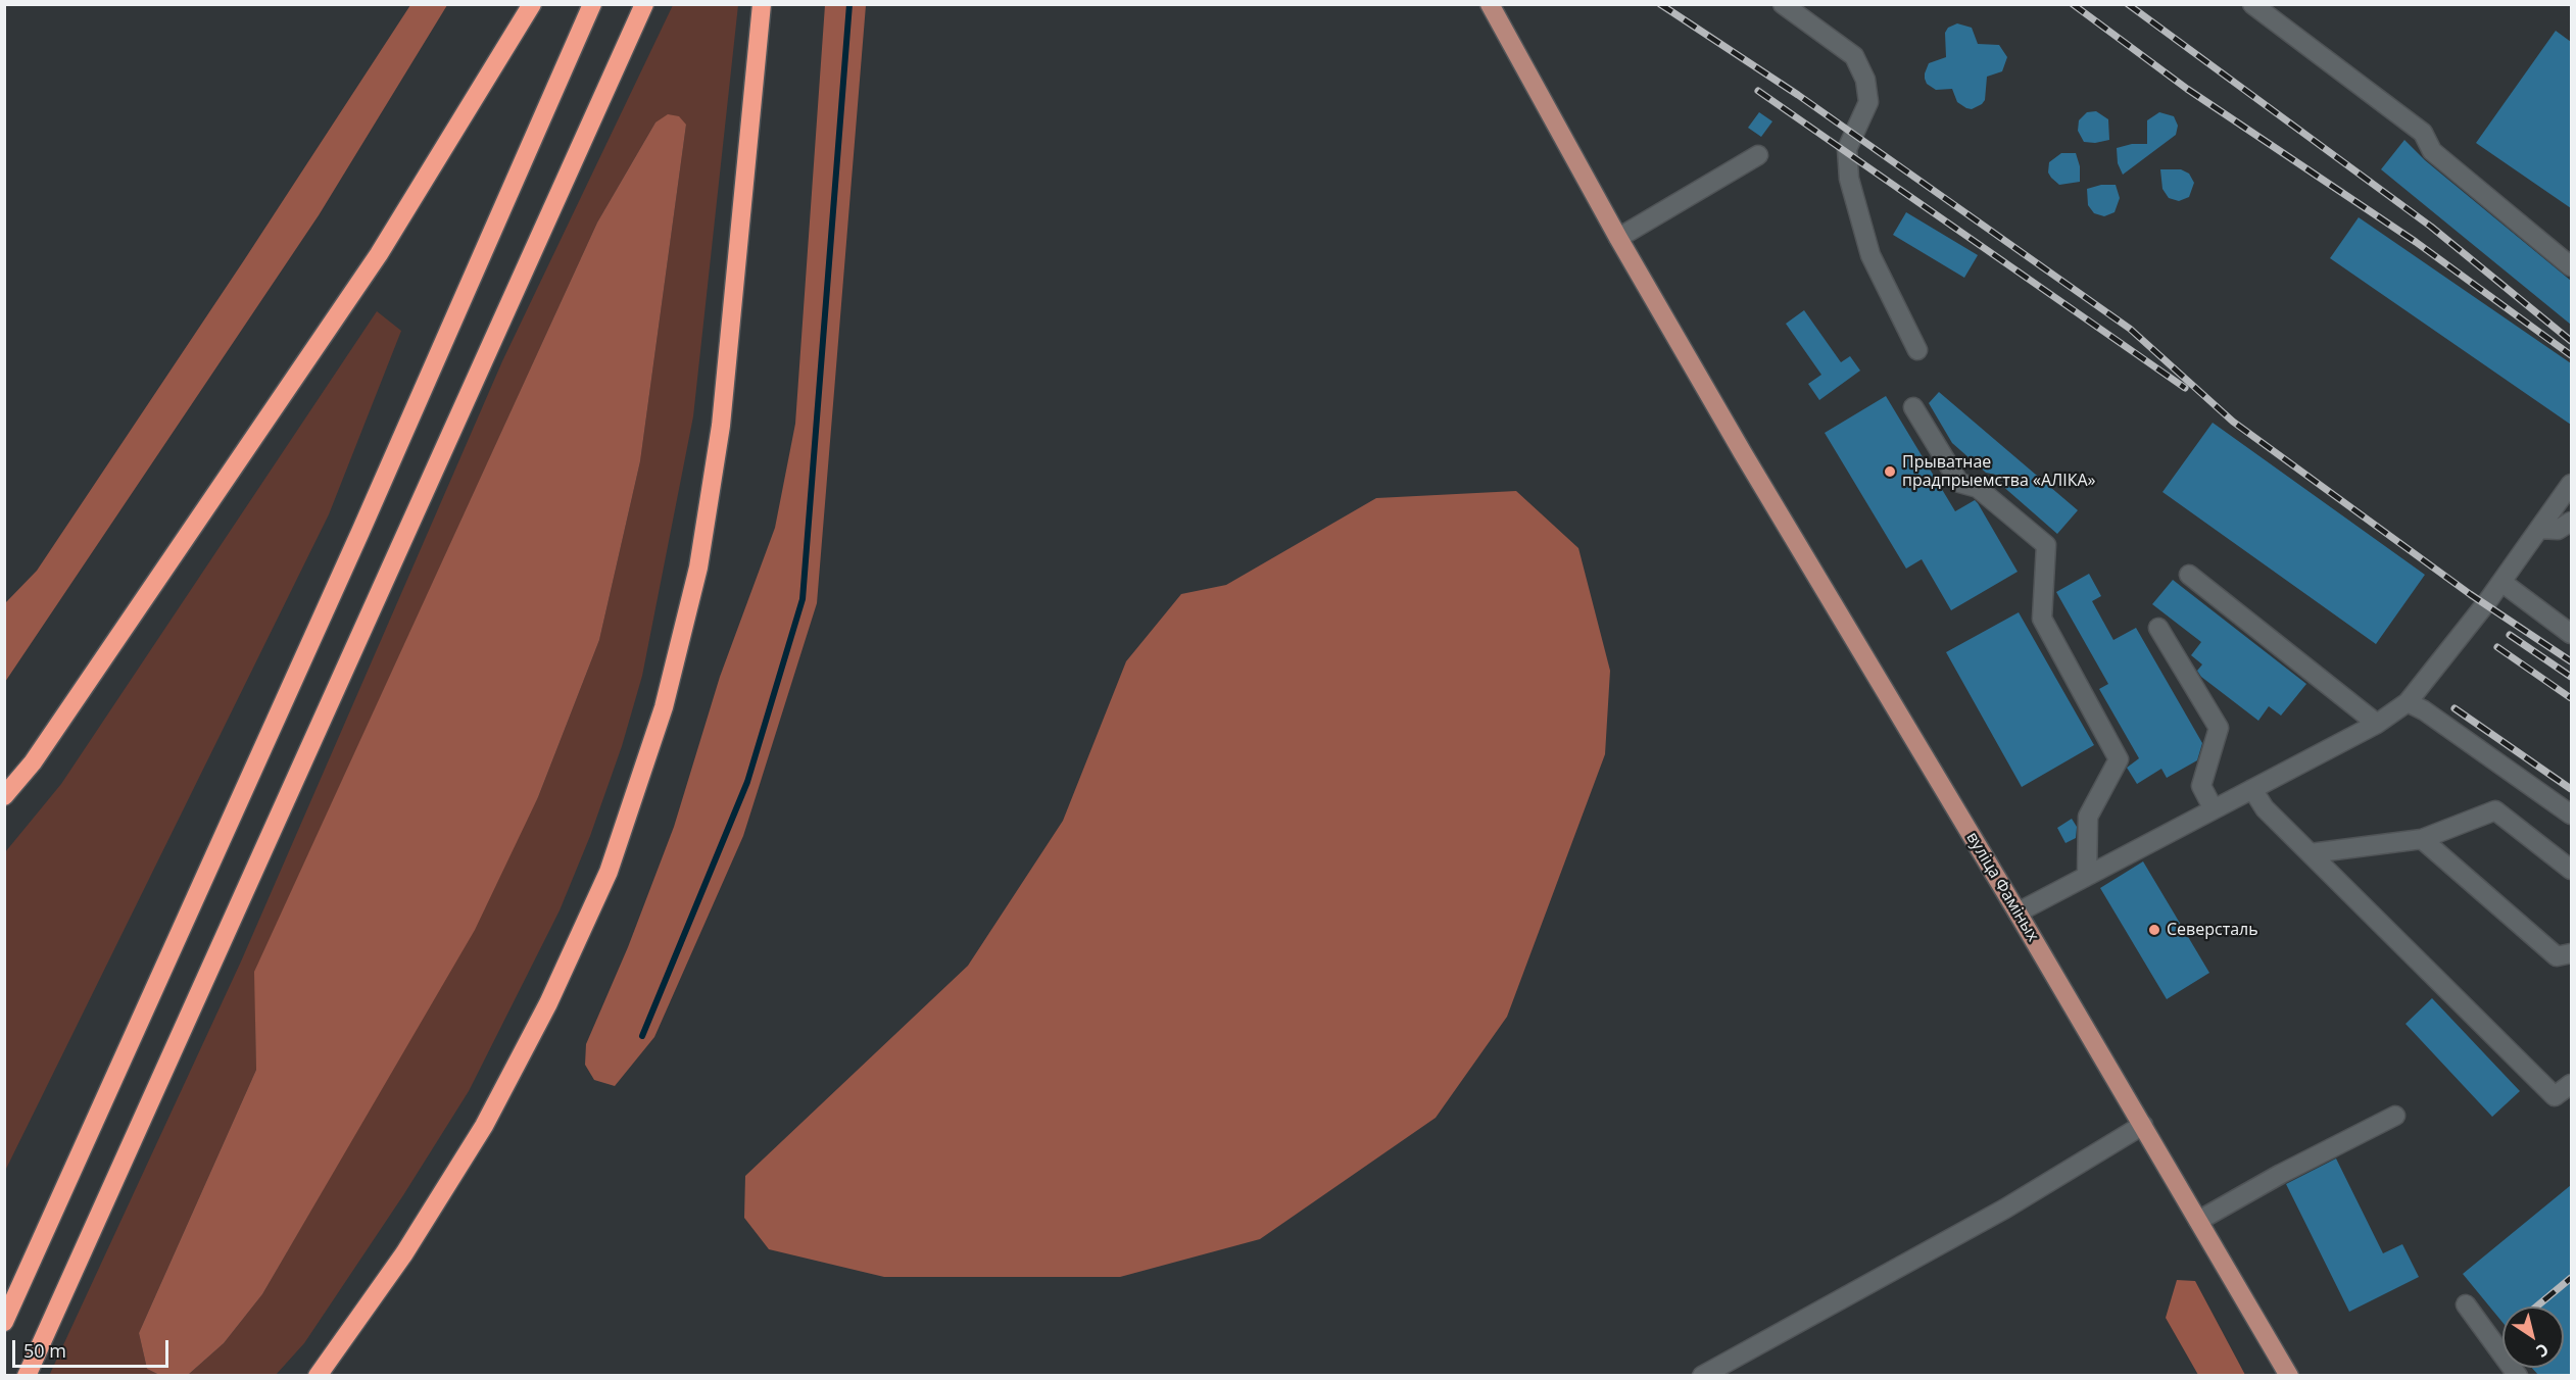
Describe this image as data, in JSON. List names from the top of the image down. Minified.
{"streets":{"main road":["вуліца Фаміных"]},"places":["Прыватнае прадпрыемства «АЛІКА»","Северсталь"],"scale_bar":"50 m","north":"bottom right"}
